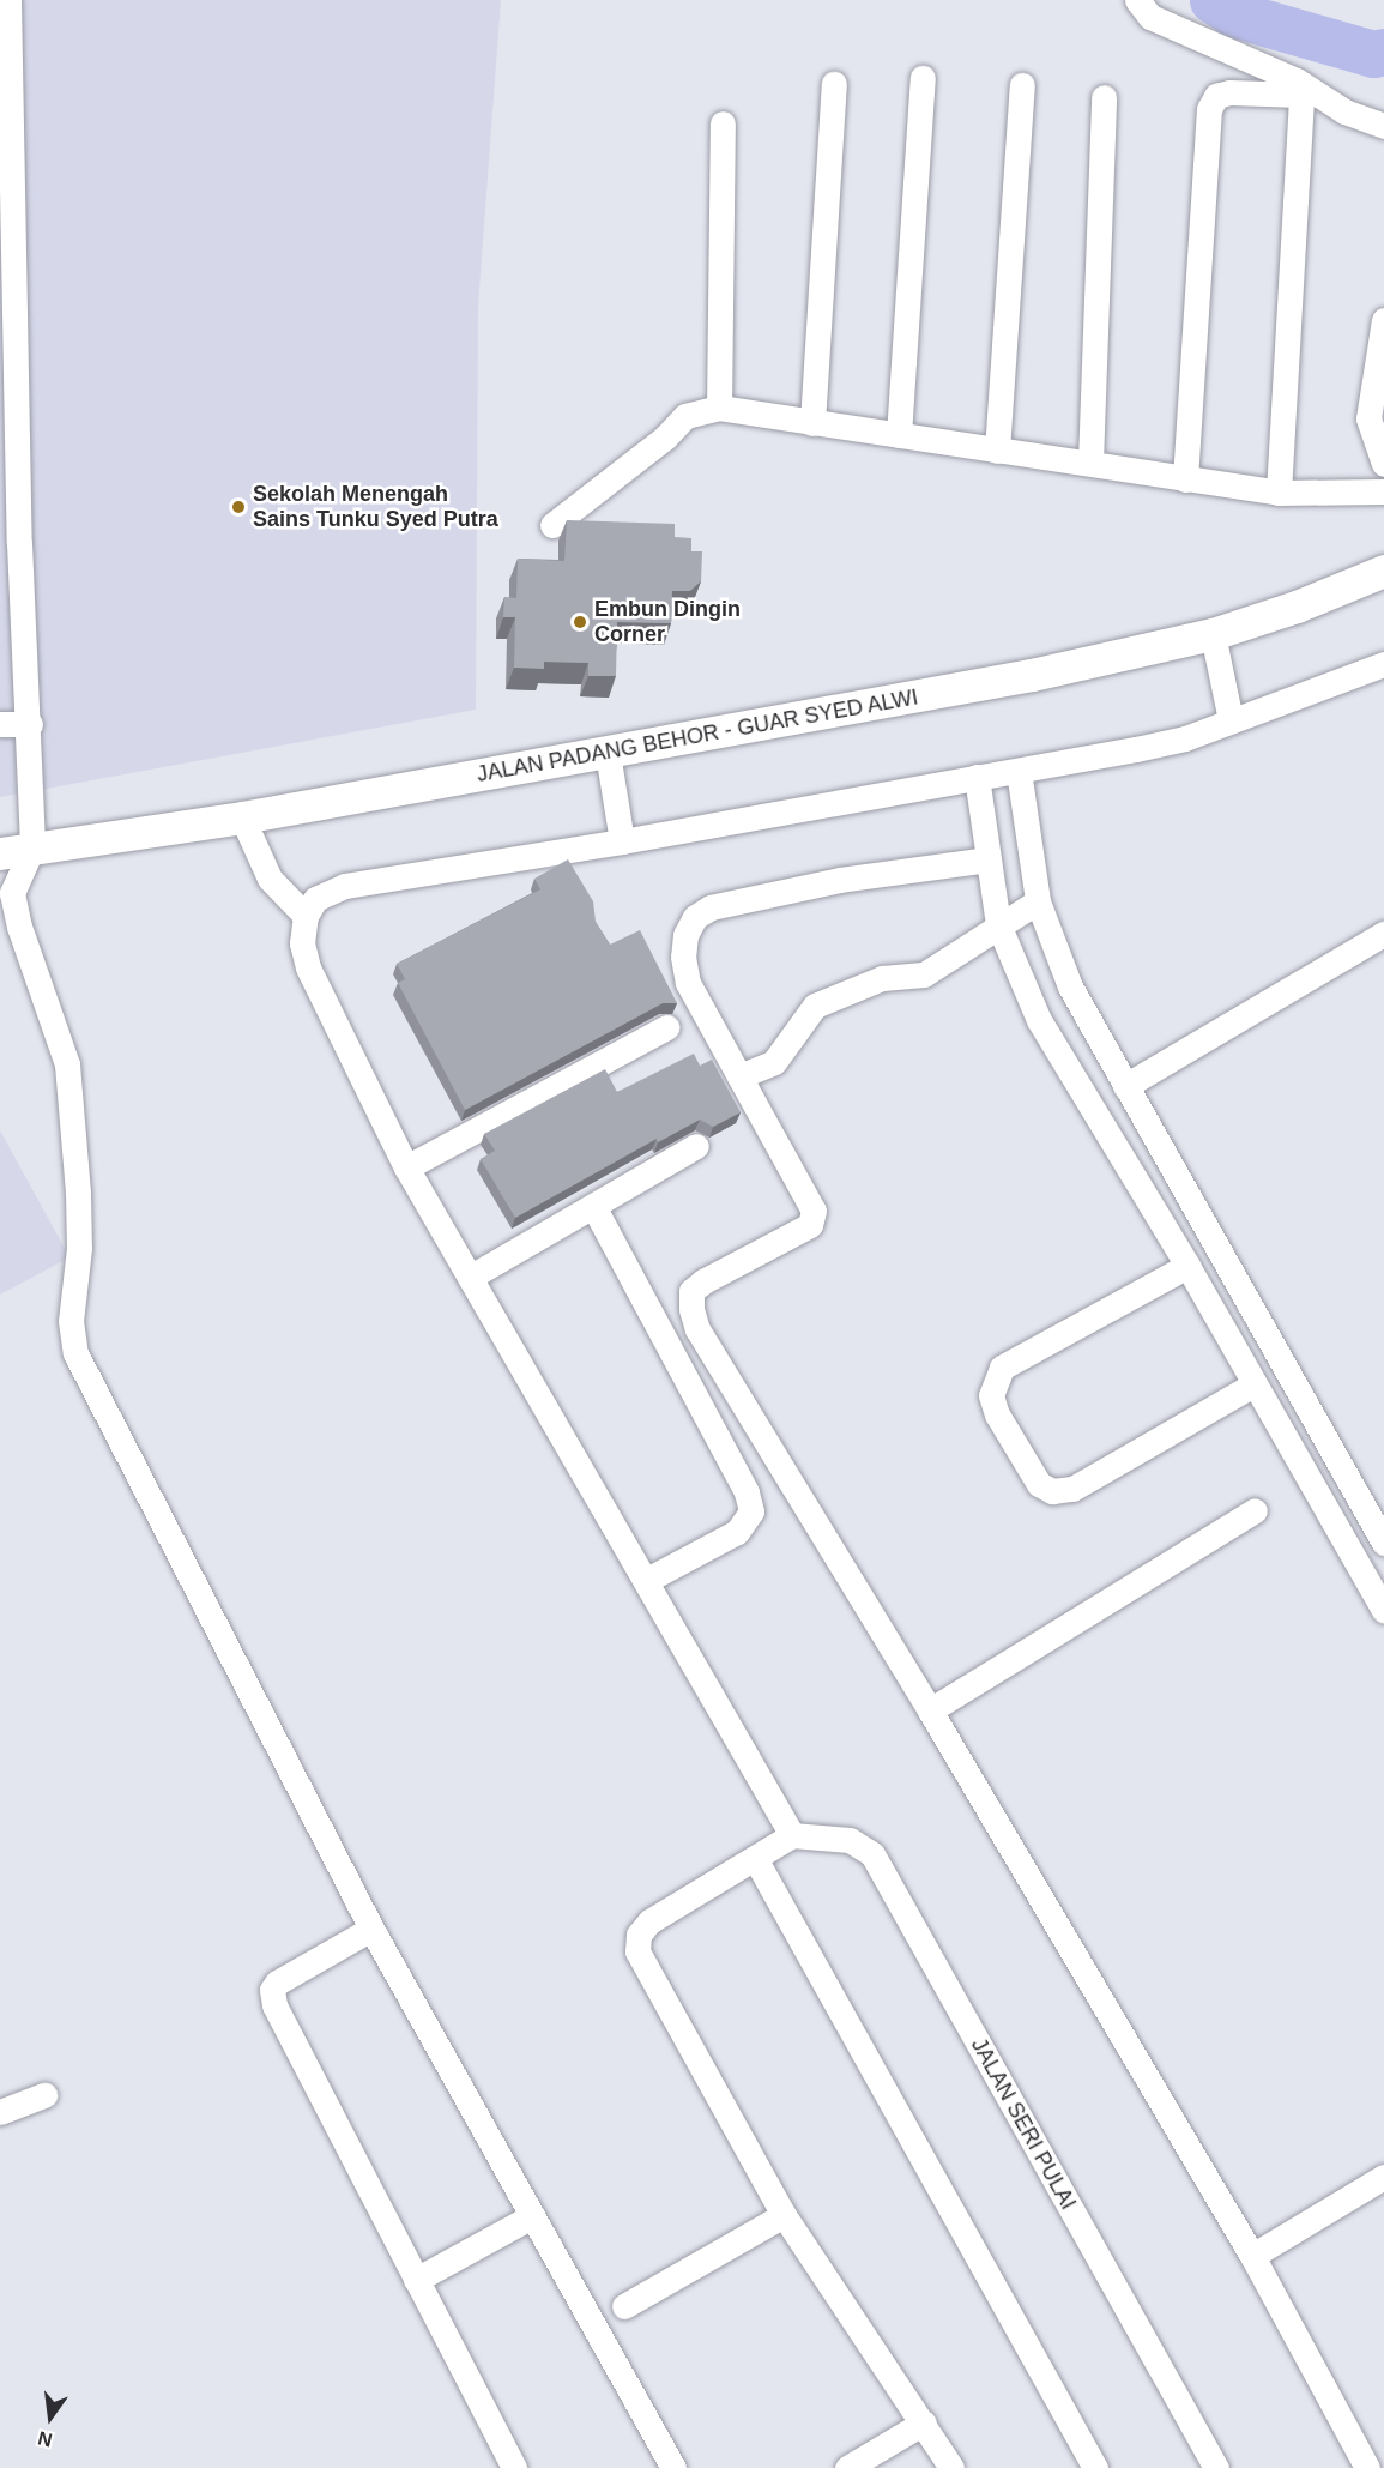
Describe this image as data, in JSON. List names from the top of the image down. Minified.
{"streets":{"main road":["JALAN PADANG BEHOR - GUAR SYED ALWI"],"street":["JALAN SERI PULAI"]},"places":["Sekolah Menengah Sains Tunku Syed Putra","Embun Dingin Corner"],"north":"bottom"}
